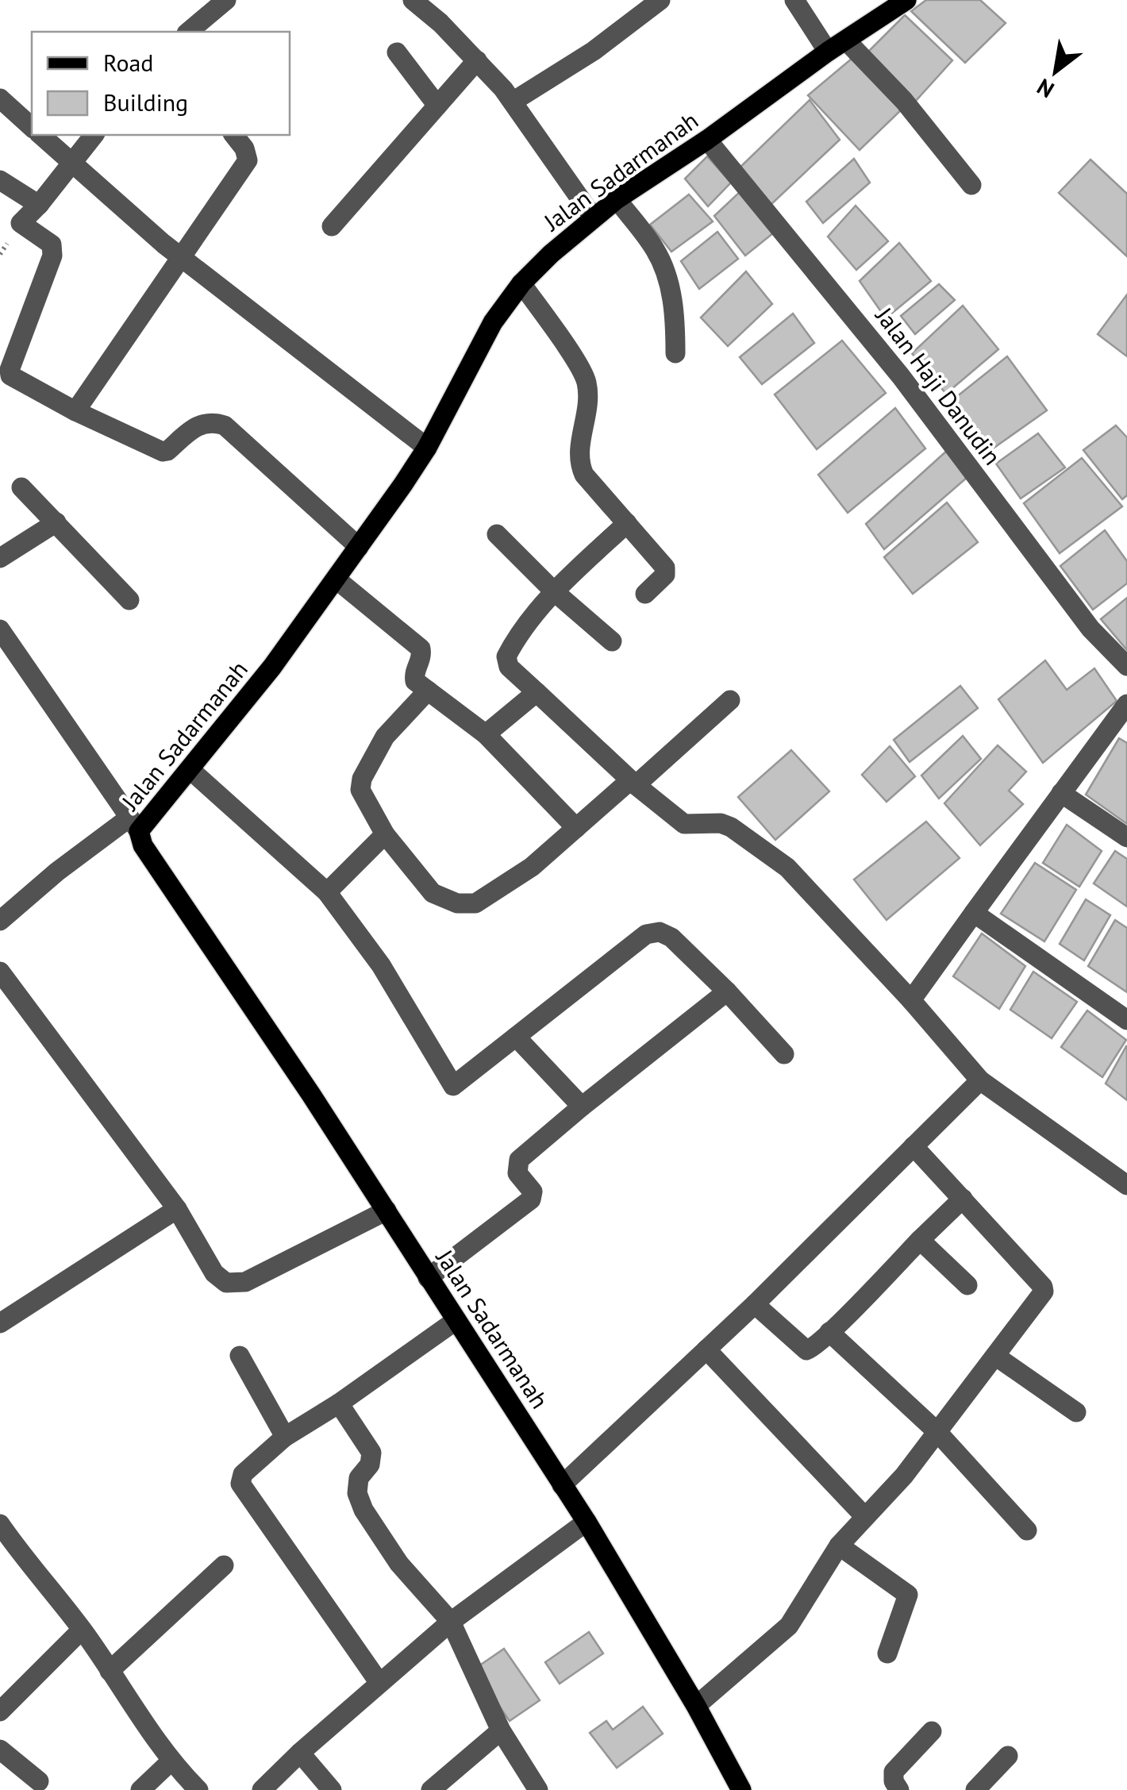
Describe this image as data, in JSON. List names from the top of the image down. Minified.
{"streets":{"main road":["Jalan Sadarmanah"],"street":["Jalan Haji Danudin"]},"crossings":[["Jalan Sadarmanah","Jalan Haji Danudin"]],"legend":["Road","Building"],"north":"bottom left"}
